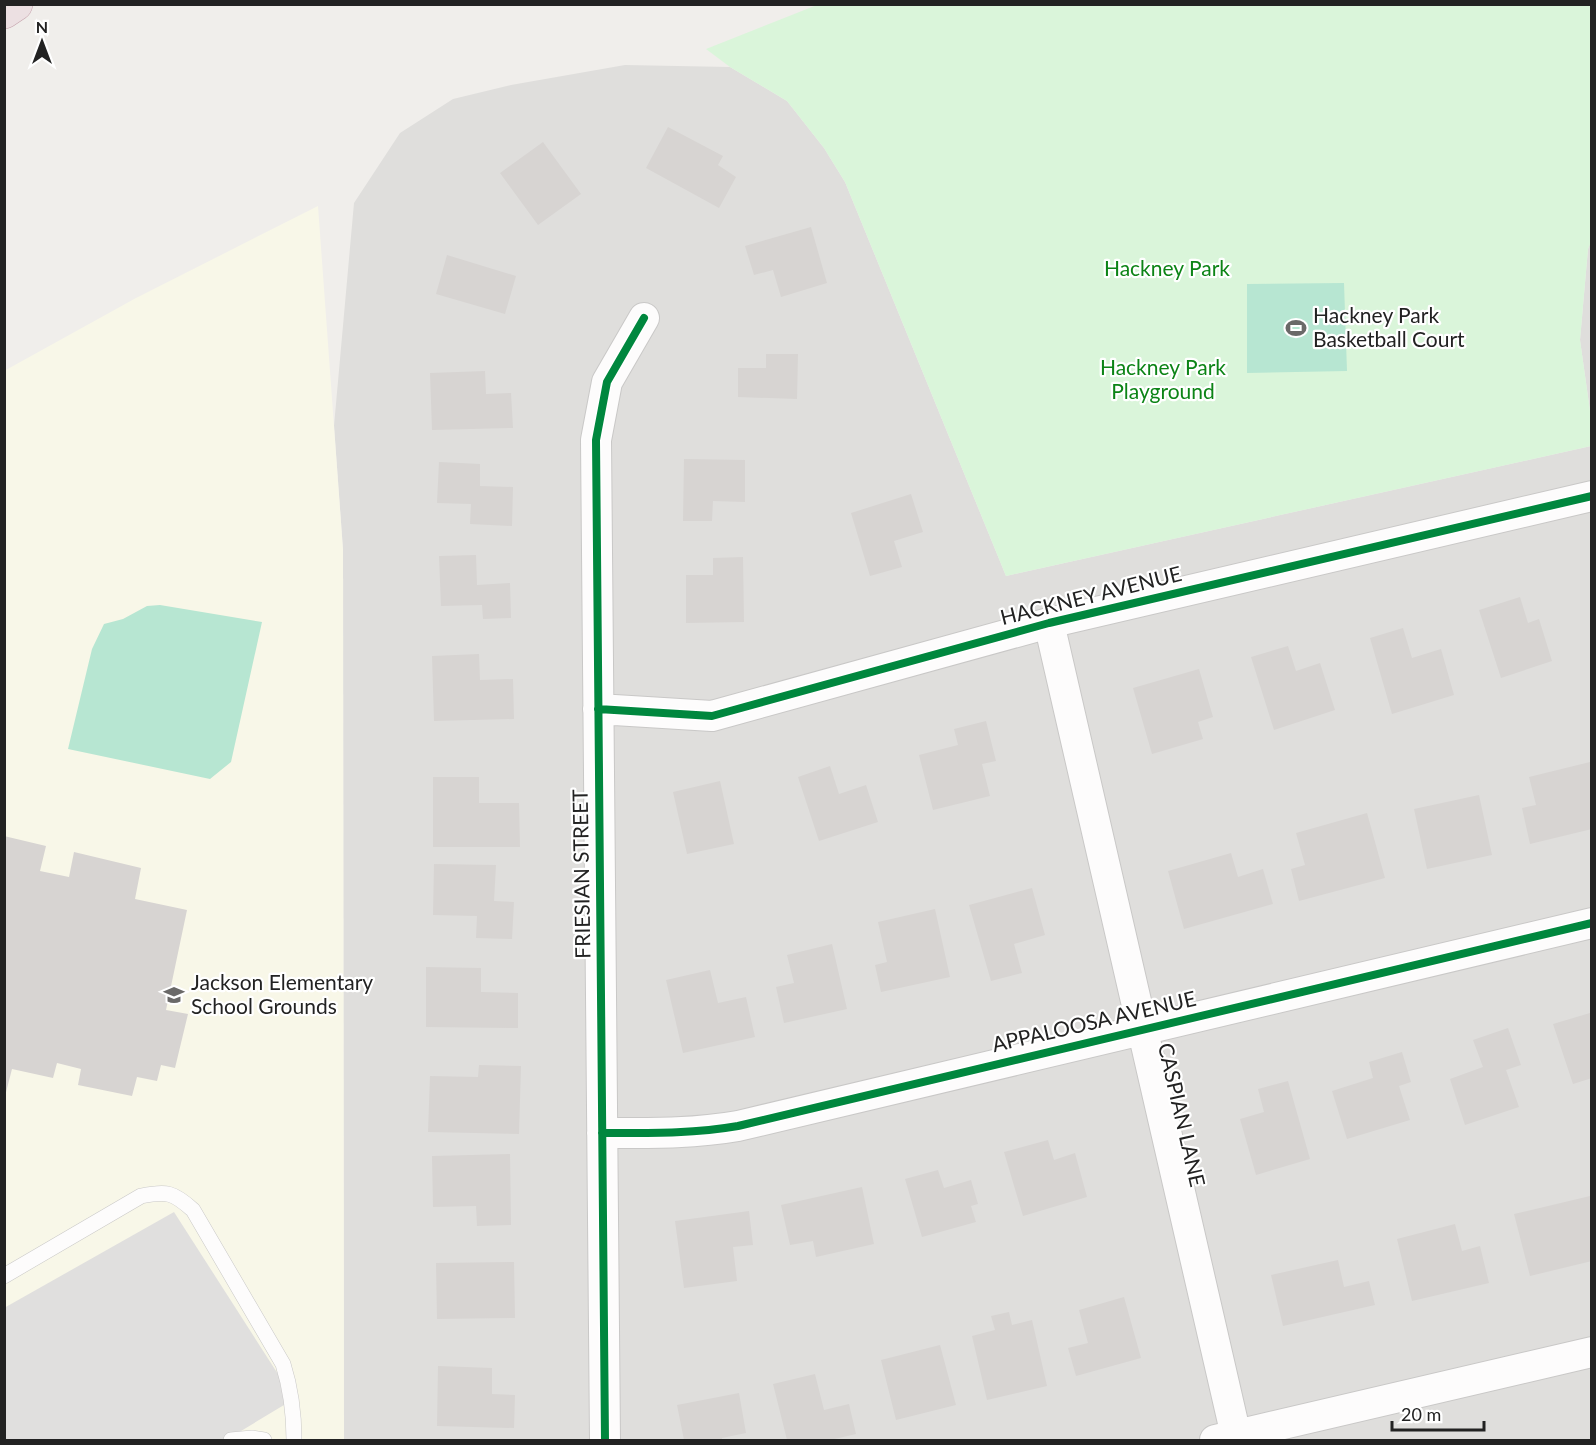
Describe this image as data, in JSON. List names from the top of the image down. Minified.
{"streets":{"street":["HACKNEY AVENUE","FRIESIAN STREET","APPALOOSA AVENUE","CASPIAN LANE"]},"crossings":[["HACKNEY AVENUE","FRIESIAN STREET"],["HACKNEY AVENUE","CASPIAN LANE"],["FRIESIAN STREET","APPALOOSA AVENUE"],["APPALOOSA AVENUE","CASPIAN LANE"]],"parks":["Hackney Park","Hackney Park Playground"],"places":{"sports":["Hackney Park Basketball Court"],"school or university":["Jackson Elementary School Grounds"]},"scale_bar":"20 m","north":"top"}
